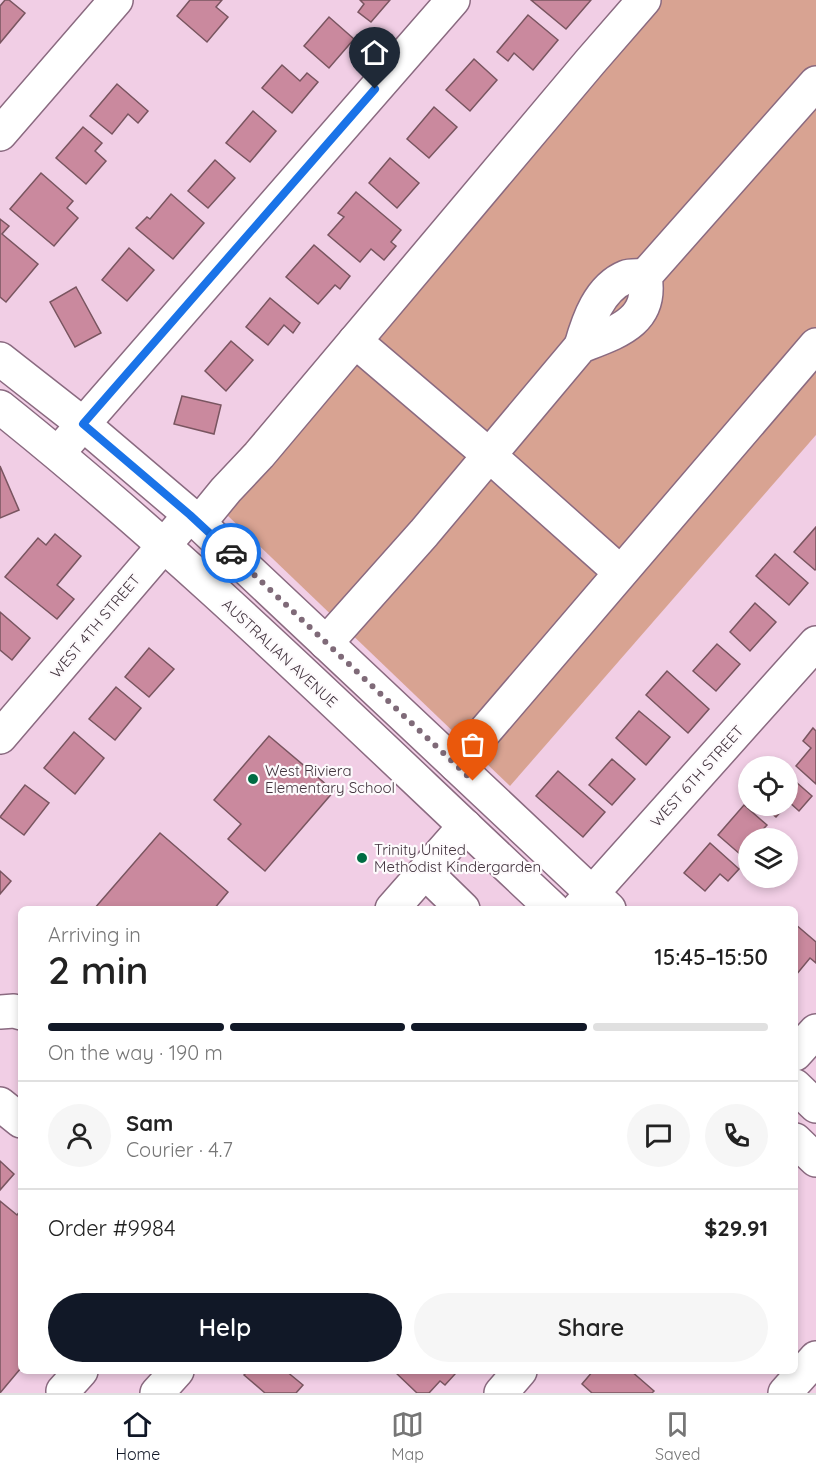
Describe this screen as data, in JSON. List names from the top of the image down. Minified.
{"streets":{"main road":["WEST 4TH STREET","AUSTRALIAN AVENUE","WEST 6TH STREET"]},"crossings":[["WEST 4TH STREET","AUSTRALIAN AVENUE"]],"places":["West Riviera Elementary School","Trinity United Methodist Kindergarden"],"page":{"heading":["2 min","Arriving in","15:45–15:50"],"panel":["Sam","Courier · 4.7","Order #9984","$29.91"],"bar":"On the way · 190 m","buttons":["Help","Share"],"tabs":["Home","Map","Saved"]}}
